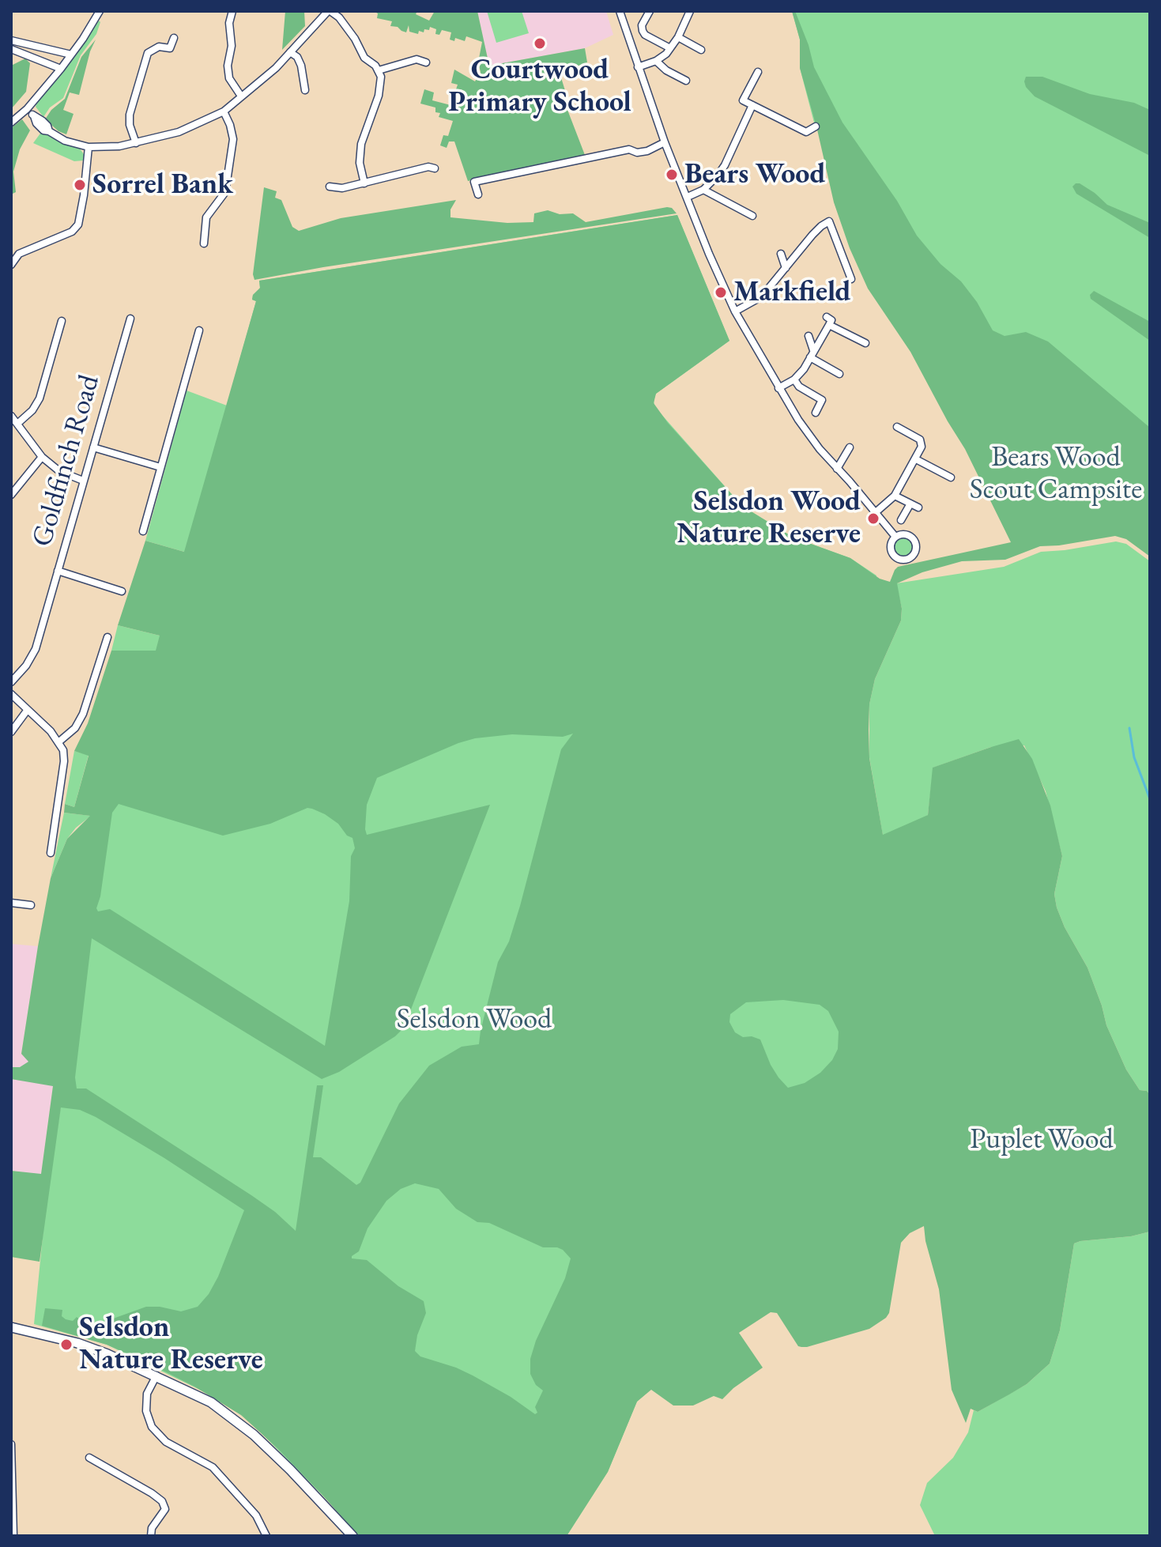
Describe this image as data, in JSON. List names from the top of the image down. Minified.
{"streets":{"street":["Goldfinch Road"]},"parks":["Bears Wood Scout Campsite","Selsdon Wood","Puplet Wood"],"places":["Courtwood Primary School","Bears Wood","Sorrel Bank","Markfield","Selsdon Wood Nature Reserve","Selsdon Nature Reserve"]}
